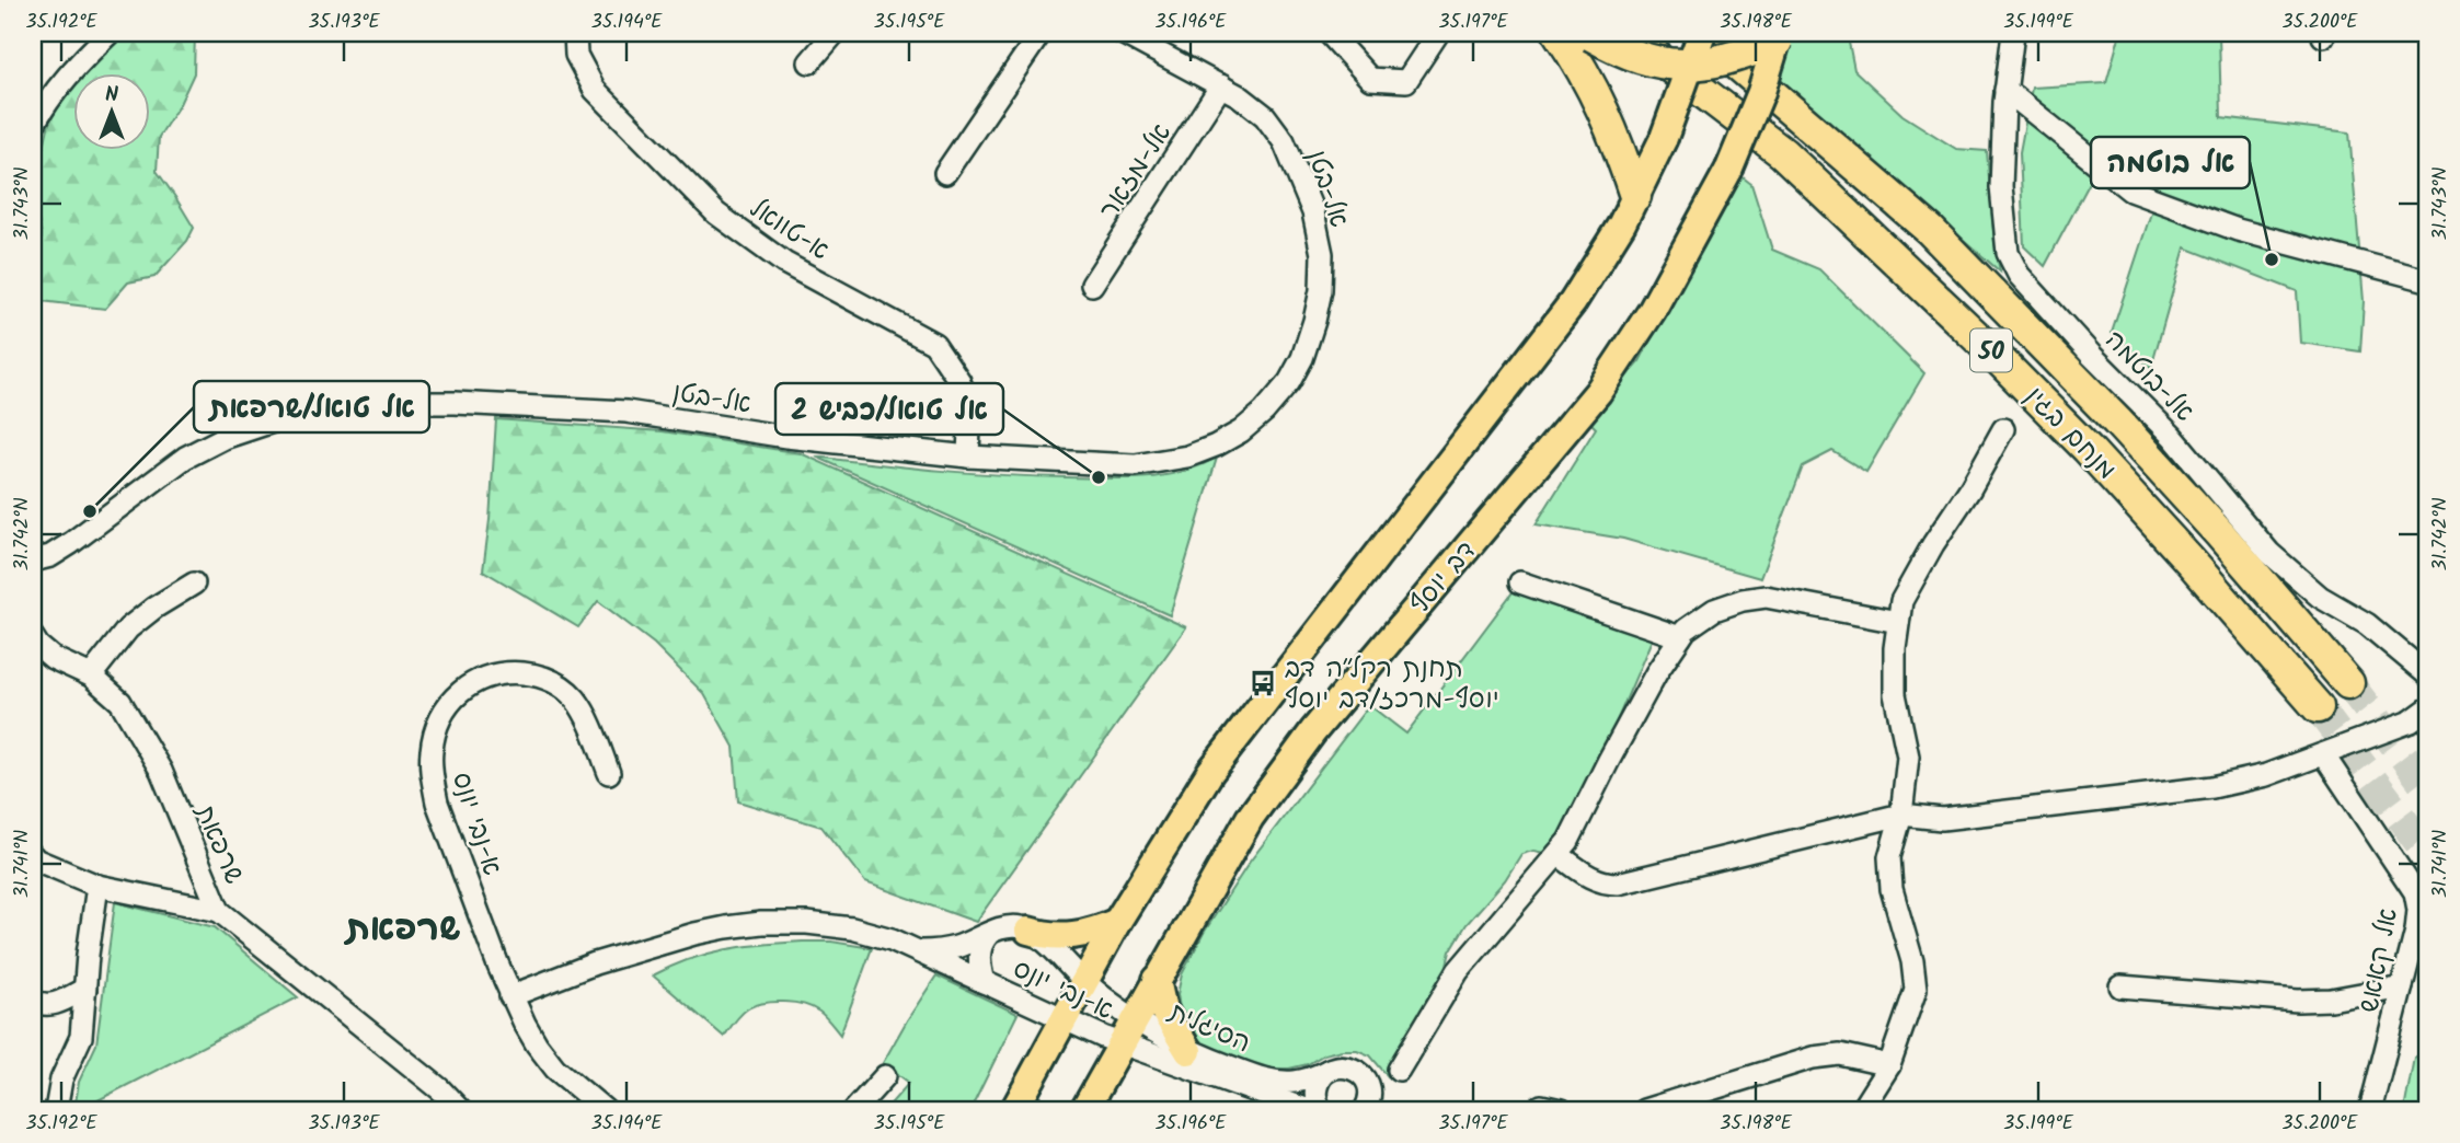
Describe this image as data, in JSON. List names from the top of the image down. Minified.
{"streets":{"highway":["50","מנחם בגין"],"main road":["דב יוסף"],"street":["אל-מזאר","אל-בטן","א-טוואל","אל-בוטמה","א-נבי יונס","שרפאת","אל קאאש","הסיגלית"]},"crossings":[["אל-מזאר","אל-בטן"],["אל-בטן","א-טוואל"],["דב יוסף","א-נבי יונס"],["דב יוסף","הסיגלית"],["א-נבי יונס","הסיגלית"]],"districts":["שרפאת"],"places":{"other":["אל בוטמה","אל טואל/כביש 2","אל טואל/שרפאת"],"bus stop":["תחנת רקל״ה דב יוסף-מרכז/דב יוסף"]},"north":"top","coordinates":["35.192°E","35.193°E","35.194°E","35.195°E","35.196°E","35.197°E","35.198°E","35.199°E","35.200°E","31.743°N","31.742°N","31.741°N"]}
